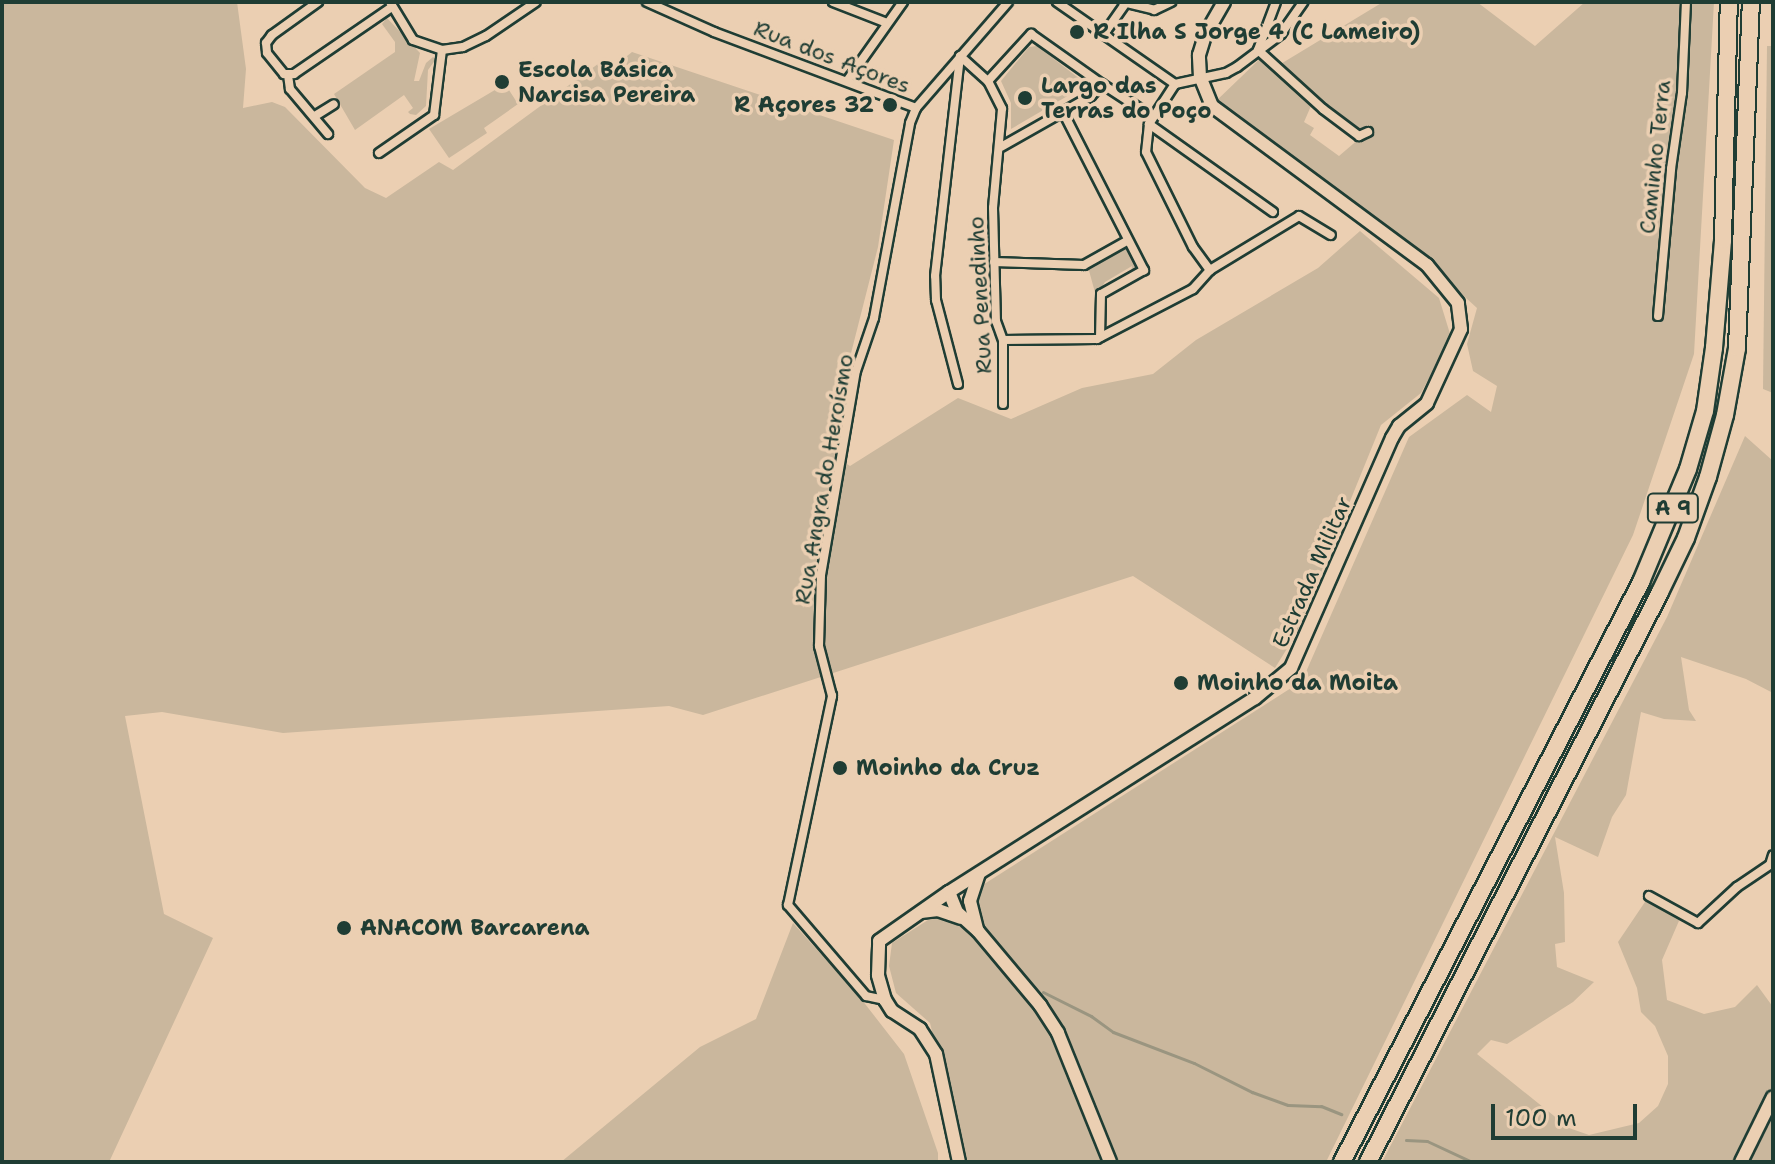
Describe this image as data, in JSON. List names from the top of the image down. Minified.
{"streets":{"highway":["A 9"],"street":["Rua dos Açores","Caminho Terra","Rua Penedinho","Rua Angra do Heroísmo","Estrada Militar"]},"crossings":[["Rua dos Açores","Rua Angra do Heroísmo"],["Rua Penedinho","Rua Angra do Heroísmo"],["Rua Angra do Heroísmo","Estrada Militar"]],"places":["R Ilha S Jorge 4 (C Lameiro)","Escola Básica Narcisa Pereira","Largo das Terras do Poço","R Açores 32","Moinho da Moita","Moinho da Cruz","ANACOM Barcarena"],"scale_bar":"100 m"}
